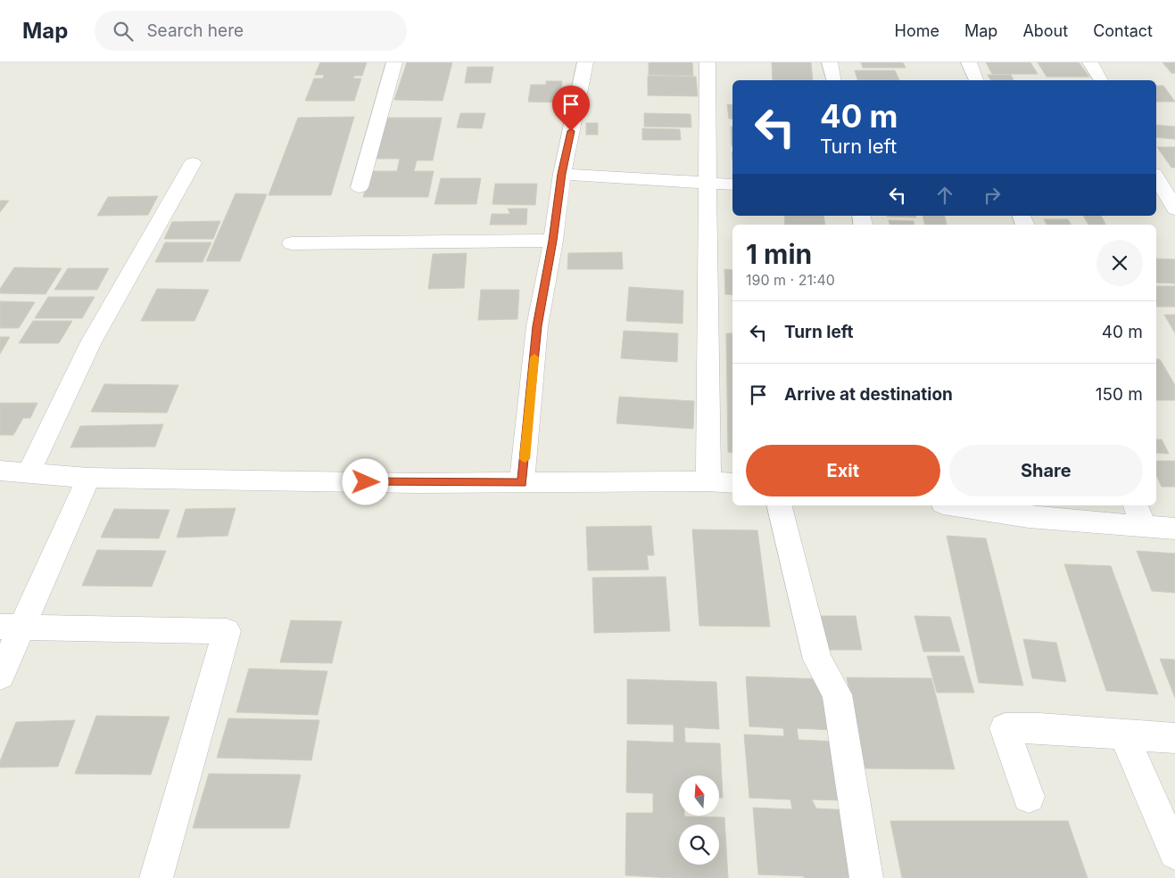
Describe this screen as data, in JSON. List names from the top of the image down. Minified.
{"north":"top","page":{"header":"Map","search":"Search here","nav":["Home","Map","About","Contact"],"turn":["40 m","Turn left"],"heading":["1 min","190 m · 21:40"],"list":[{"name":"Turn left","value":"40 m"},{"name":"Arrive at destination","value":"150 m"}],"buttons":["Exit","Share"]}}
